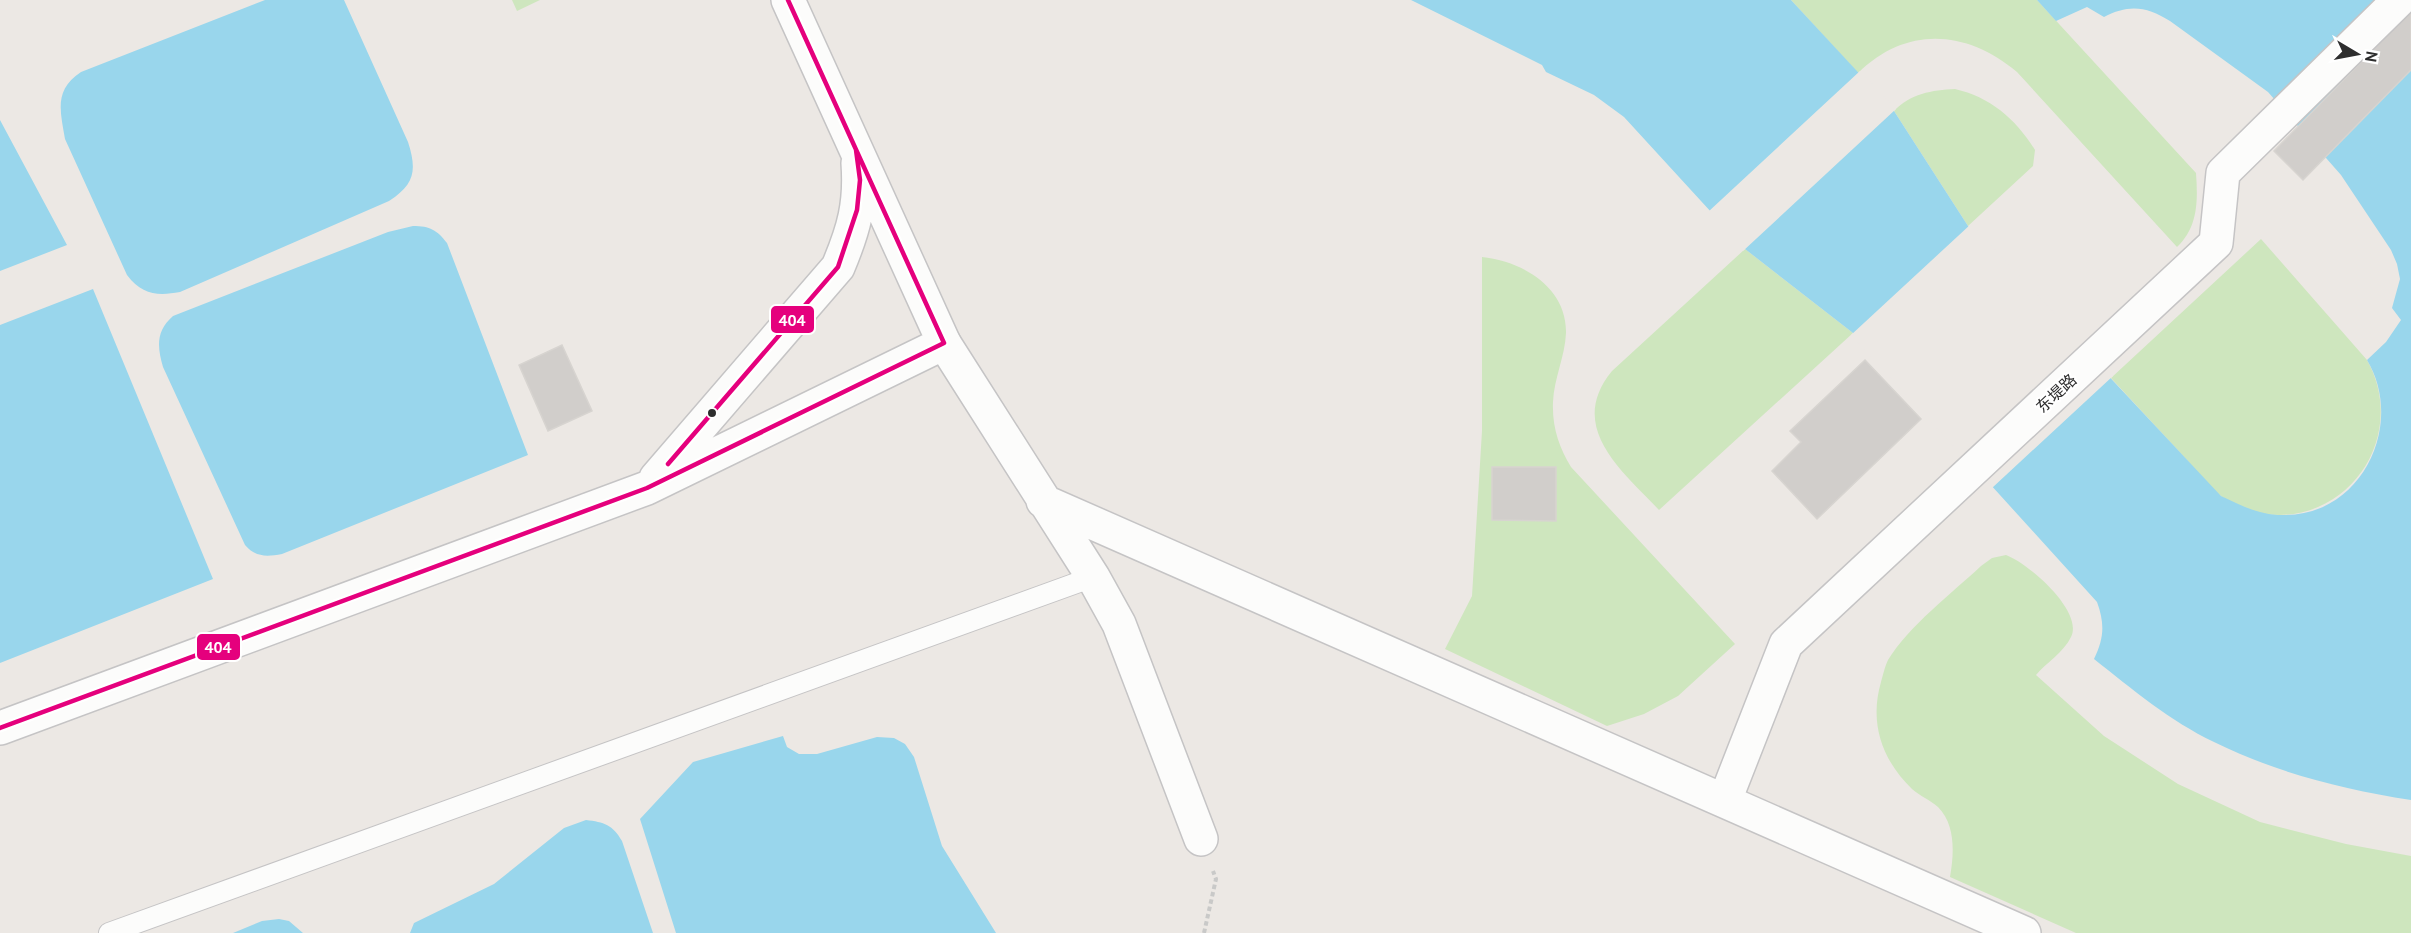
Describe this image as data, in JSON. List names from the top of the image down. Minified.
{"streets":{"street":["东堤路"]},"lines":["transit line 404"],"north":"right"}
